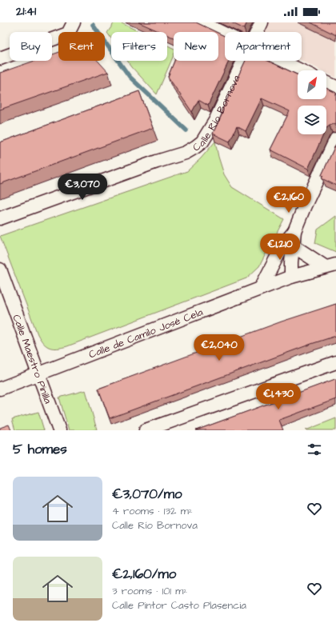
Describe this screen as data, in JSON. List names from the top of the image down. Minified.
{"streets":{"street":["Calle Río Bornova","Calle de Camilo José Cela","Calle Maestro Pinilla"]},"crossings":[["Calle de Camilo José Cela","Calle Maestro Pinilla"]],"north":"top right","page":{"status":"21:41","chip":["Buy","Rent","Filters","New","Apartment"],"price":["€3,070","€2,160","€1,210","€2,040","€1,430"],"heading":"5 homes","list":[{"name":"€3,070/mo","note":"4 rooms · 132 m² · Calle Río Bornova"},{"name":"€2,160/mo","note":"3 rooms · 101 m² · Calle Pintor Casto Plasencia"}]}}
